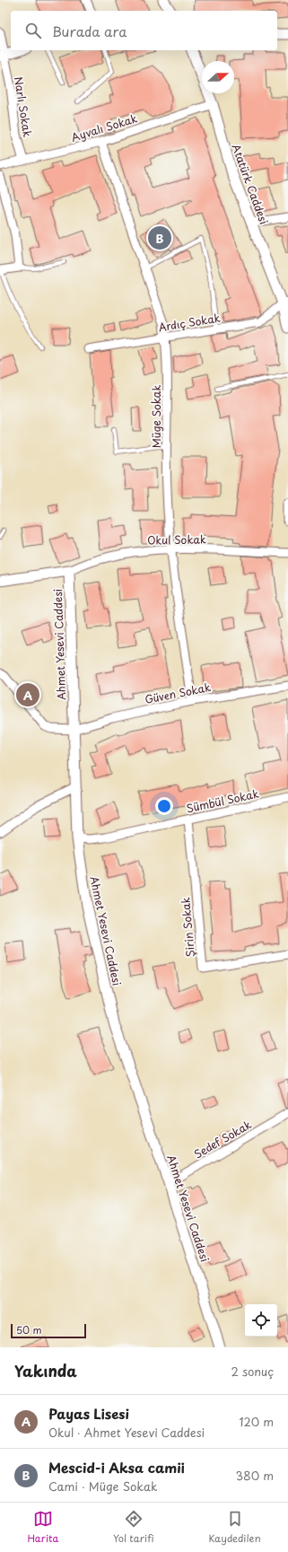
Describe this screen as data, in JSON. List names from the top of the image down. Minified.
{"streets":{"street":["Narlı Sokak","Ayvalı Sokak","Atatürk Caddesi","Ardıç Sokak","Müge Sokak","Okul Sokak","Ahmet Yesevi Caddesi","Güven Sokak","Sümbül Sokak","Şirin Sokak","Sedef Sokak"]},"crossings":[["Narlı Sokak","Ayvalı Sokak"],["Ayvalı Sokak","Atatürk Caddesi"],["Ayvalı Sokak","Müge Sokak"],["Atatürk Caddesi","Ardıç Sokak"],["Ardıç Sokak","Müge Sokak"],["Müge Sokak","Okul Sokak"],["Müge Sokak","Güven Sokak"],["Okul Sokak","Ahmet Yesevi Caddesi"],["Ahmet Yesevi Caddesi","Güven Sokak"],["Ahmet Yesevi Caddesi","Sümbül Sokak"],["Ahmet Yesevi Caddesi","Sedef Sokak"],["Sümbül Sokak","Şirin Sokak"]],"scale_bar":"50 m","north":"right","page":{"search":"Burada ara","pins":["B","A"],"scale":"50 m","heading":["Yakında","2 sonuç"],"list":[{"mark":"A","name":"Payas Lisesi","note":"Okul · Ahmet Yesevi Caddesi","value":"120 m"},{"mark":"B","name":"Mescid-i Aksa camii","note":"Cami · Müge Sokak","value":"380 m"}],"nav":["Harita","Yol tarifi","Kaydedilen"]}}
